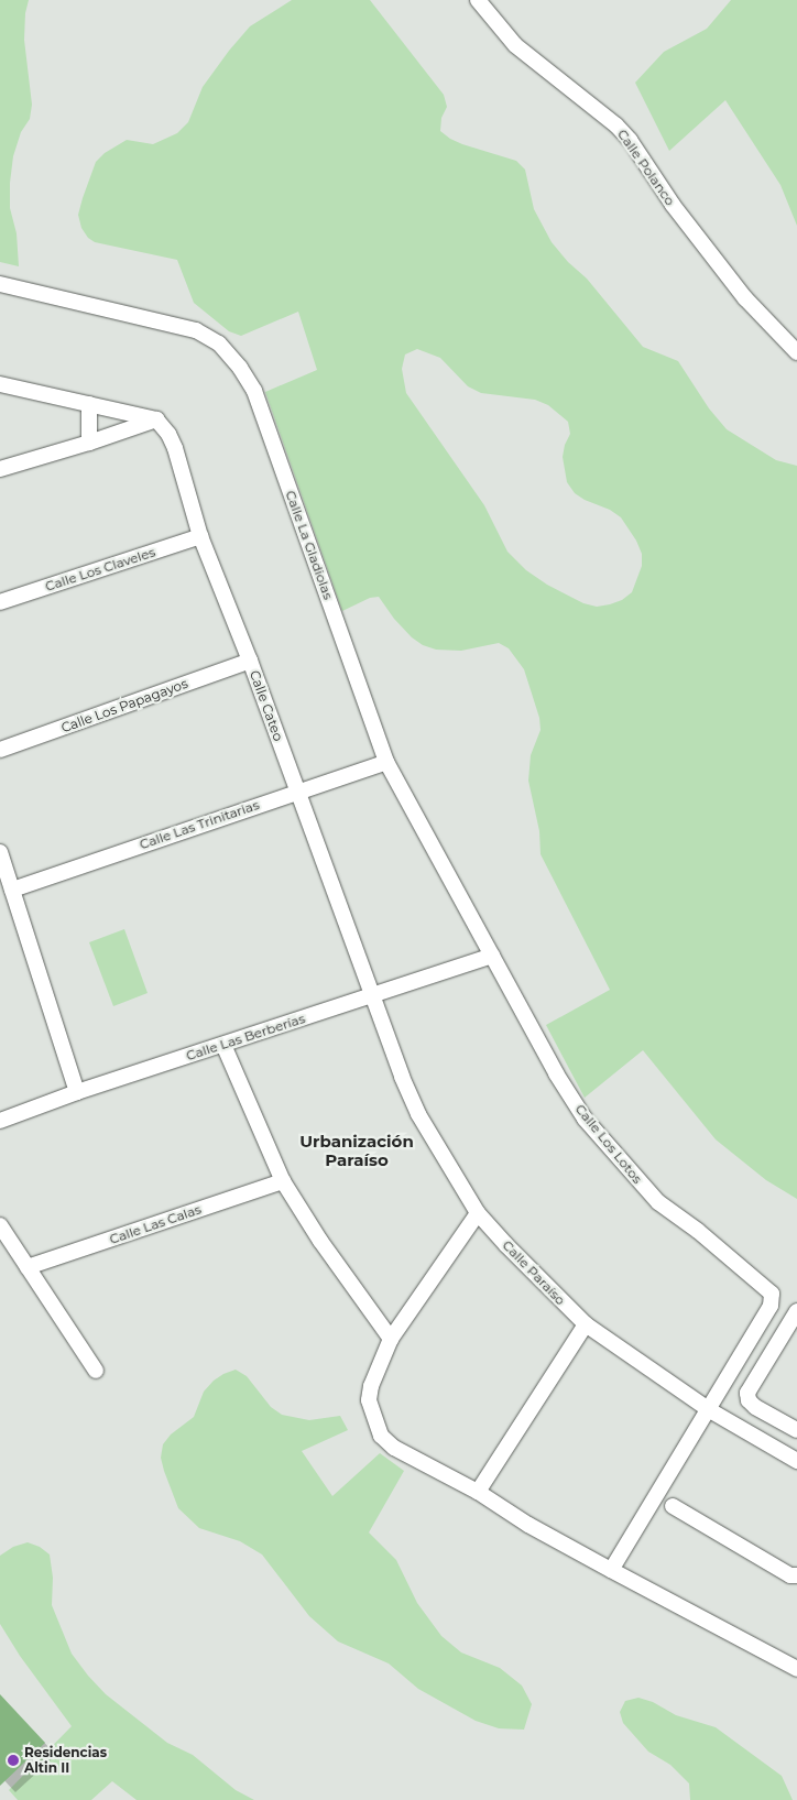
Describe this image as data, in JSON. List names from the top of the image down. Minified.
{"streets":{"street":["Calle Polanco","Calle La Gladiolas","Calle Los Claveles","Calle Los Papagayos","Calle Cateo","Calle Las Trinitarias","Calle Las Berberías","Calle Los Lotos","Calle Las Calas","Calle Paraíso"]},"crossings":[["Calle La Gladiolas","Calle Las Trinitarias"],["Calle La Gladiolas","Calle Las Berberías"],["Calle La Gladiolas","Calle Los Lotos"],["Calle Los Claveles","Calle Cateo"],["Calle Los Papagayos","Calle Cateo"],["Calle Cateo","Calle Las Trinitarias"],["Calle Cateo","Calle Las Berberías"],["Calle Cateo","Calle Paraíso"],["Calle Las Berberías","Calle Los Lotos"],["Calle Las Berberías","Calle Paraíso"],["Calle Los Lotos","Calle Paraíso"]],"districts":["Urbanización Paraíso"],"places":["Residencias Altin II"]}
